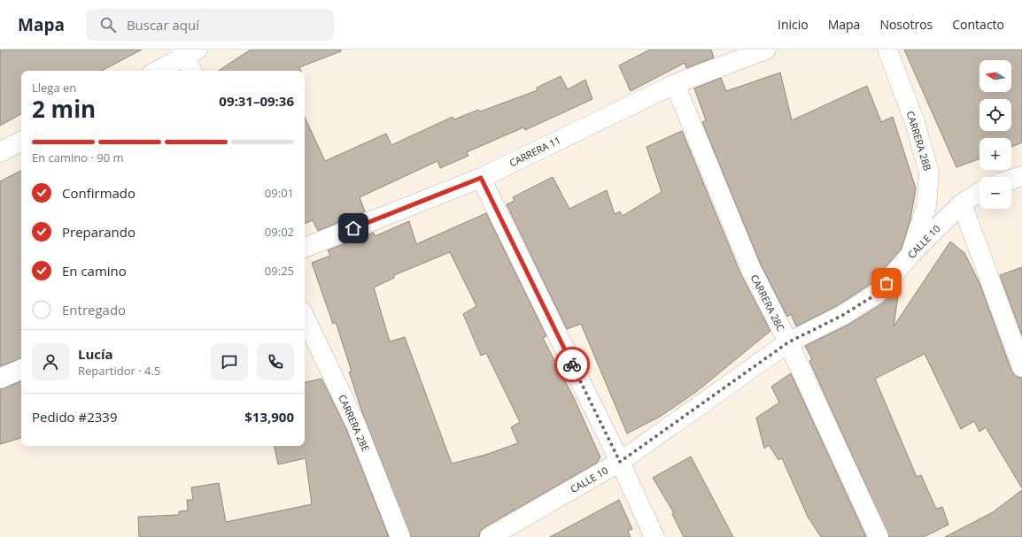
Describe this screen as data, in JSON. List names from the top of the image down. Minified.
{"streets":{"street":["CARRERA 28B","CARRERA 11","CALLE 10","CARRERA 28C","CARRERA 28E"]},"crossings":[["CARRERA 28B","CALLE 10"],["CARRERA 11","CARRERA 28C"],["CALLE 10","CARRERA 28C"]],"north":"left","page":{"header":"Mapa","search":"Buscar aquí","nav":["Inicio","Mapa","Nosotros","Contacto"],"map_buttons":["+","−"],"heading":["2 min","Llega en","09:31–09:36"],"panel":["Lucía","Repartidor · 4.5","Pedido #2339","$13,900"],"bar":"En camino · 90 m","list":[["Confirmado","09:01"],["Preparando","09:02"],["En camino","09:25"],"Entregado"]}}
